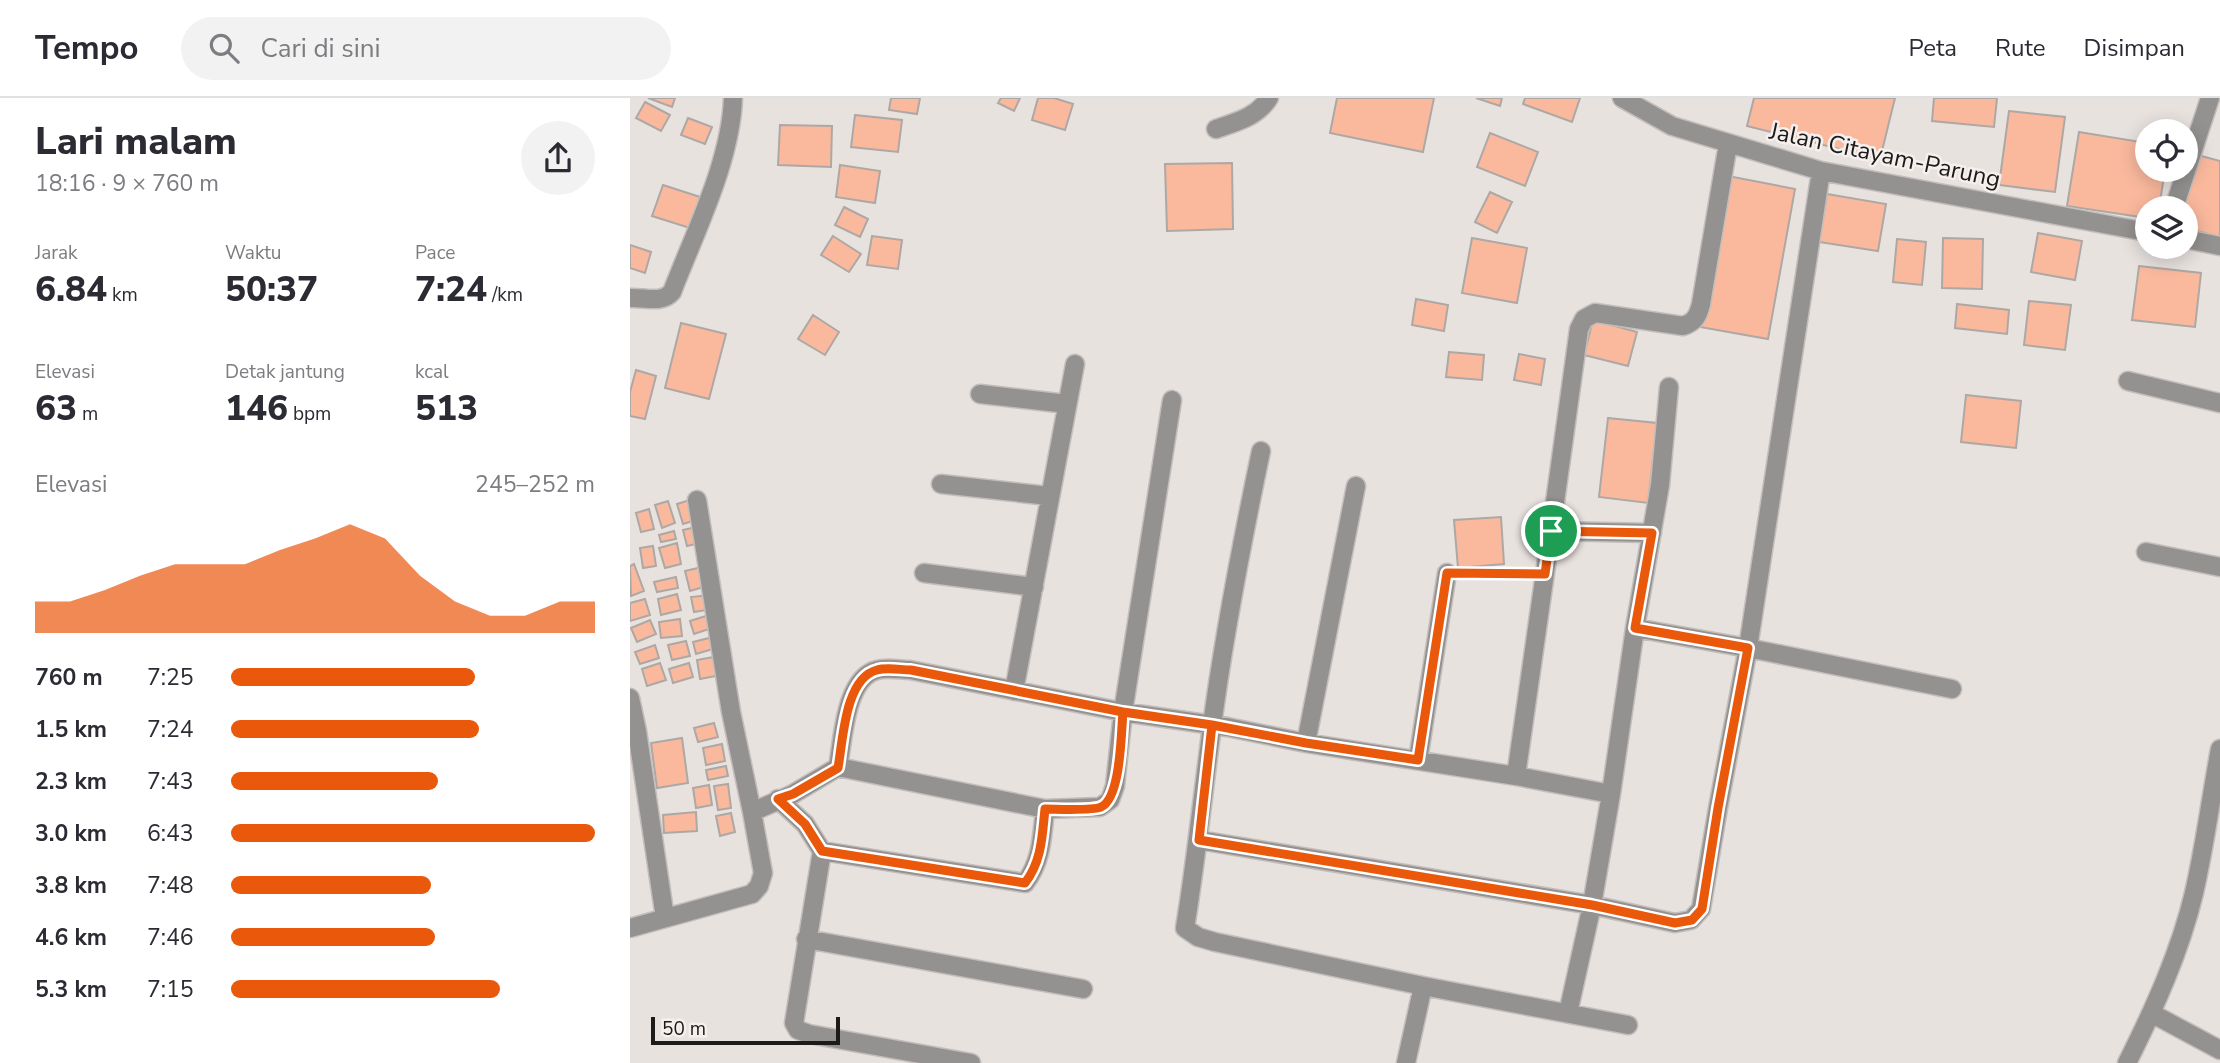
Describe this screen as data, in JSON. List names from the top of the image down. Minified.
{"streets":{"street":["Jalan Citayam-Parung"]},"scale_bar":"50 m","page":{"header":"Tempo","search":"Cari di sini","nav":["Peta","Rute","Disimpan"],"heading":["Lari malam","18:16 · 9 × 760 m"],"stats":[["Jarak","6.84 km"],["Waktu","50:37"],["Pace","7:24 /km"],["Elevasi","63 m"],["Detak jantung","146 bpm"],["kcal","513"]],"chart":["Elevasi","245–252 m"],"list":[{"name":"760 m","note":"7:25"},{"name":"1.5 km","note":"7:24"},{"name":"2.3 km","note":"7:43"},{"name":"3.0 km","note":"6:43"},{"name":"3.8 km","note":"7:48"},{"name":"4.6 km","note":"7:46"},{"name":"5.3 km","note":"7:15"}],"scale":"50 m"}}
